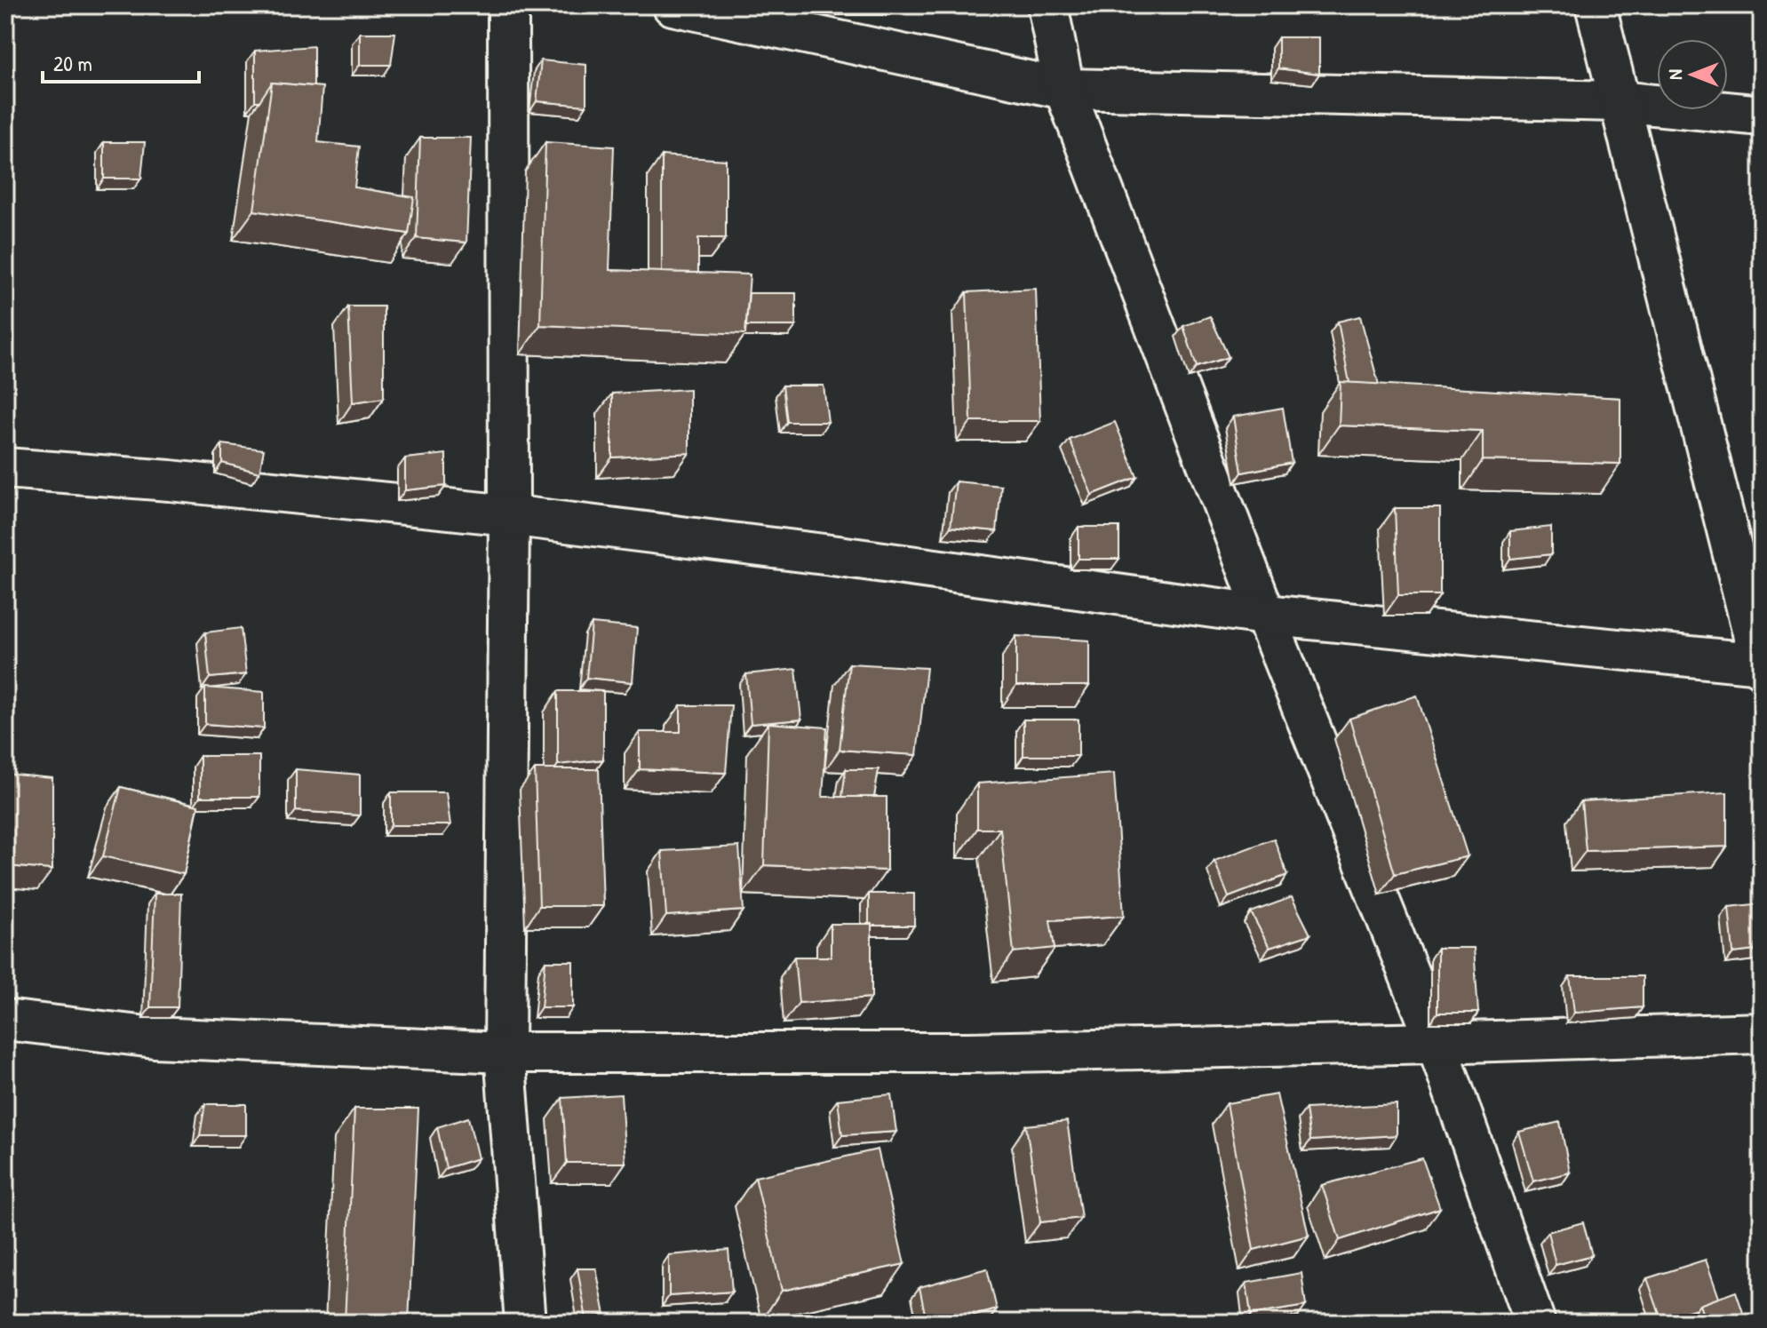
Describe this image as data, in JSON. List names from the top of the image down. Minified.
{"scale_bar":"20 m","north":"left"}
